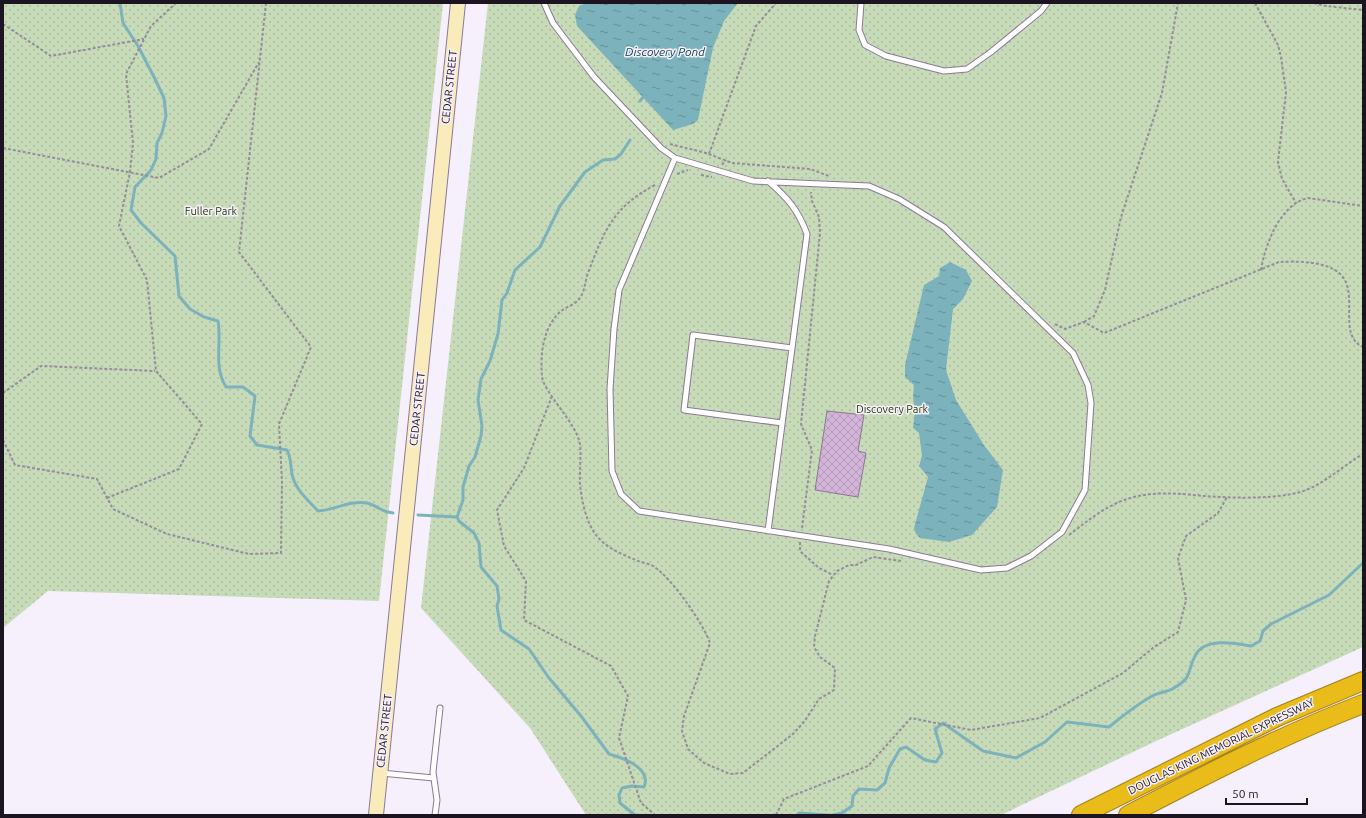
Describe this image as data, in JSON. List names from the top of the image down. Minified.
{"streets":{"highway":["DOUGLAS KING MEMORIAL EXPRESSWAY"],"main road":["CEDAR STREET"]},"water":["Discovery Pond"],"parks":["Fuller Park","Discovery Park"],"scale_bar":"50 m"}
